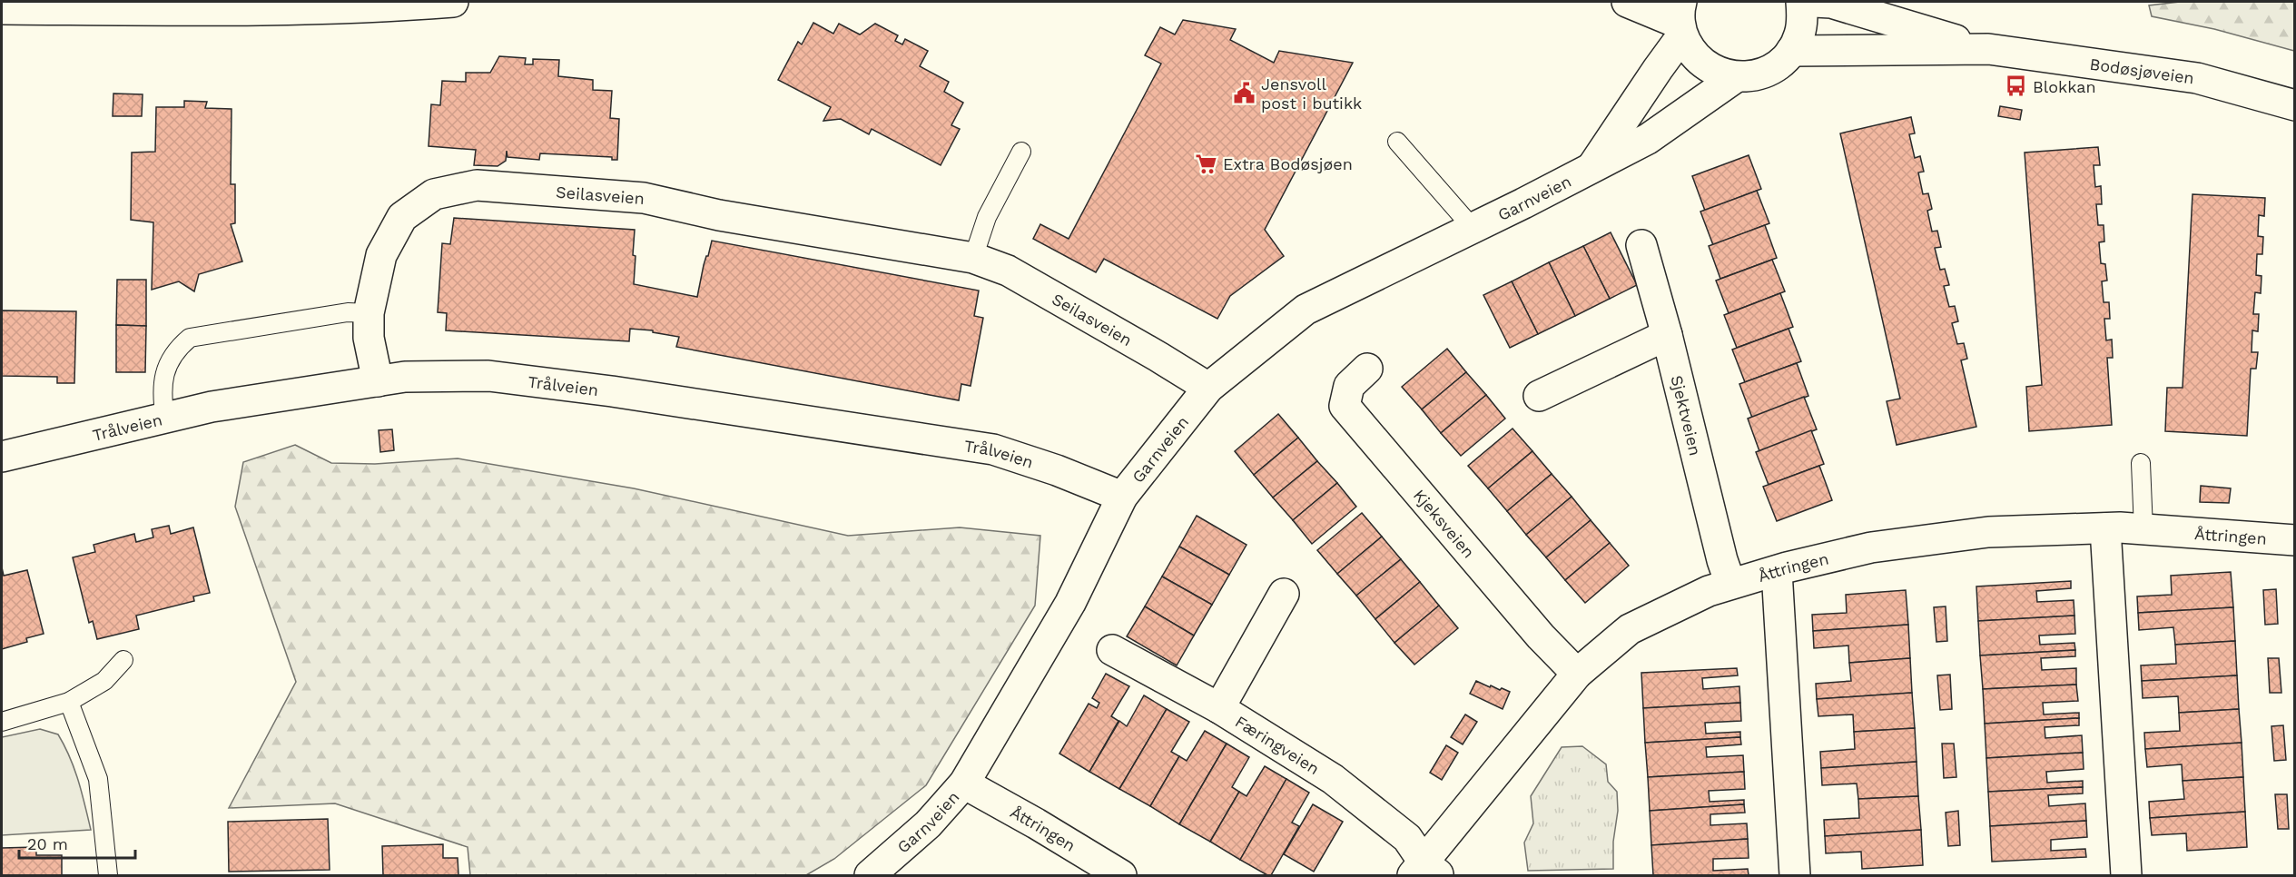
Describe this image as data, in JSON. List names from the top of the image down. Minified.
{"streets":{"street":["Bodøsjøveien","Seilasveien","Garnveien","Trålveien","Sjektveien","Kjeksveien","Åttringen","Færingveien"]},"crossings":[["Seilasveien","Garnveien"],["Seilasveien","Trålveien"],["Garnveien","Trålveien"],["Garnveien","Åttringen"],["Sjektveien","Åttringen"],["Kjeksveien","Åttringen"],["Åttringen","Færingveien"]],"places":{"bus stop":["Blokkan"],"public building":["Jensvoll post i butikk"],"supermarket":["Extra Bodøsjøen"]},"scale_bar":"20 m"}
